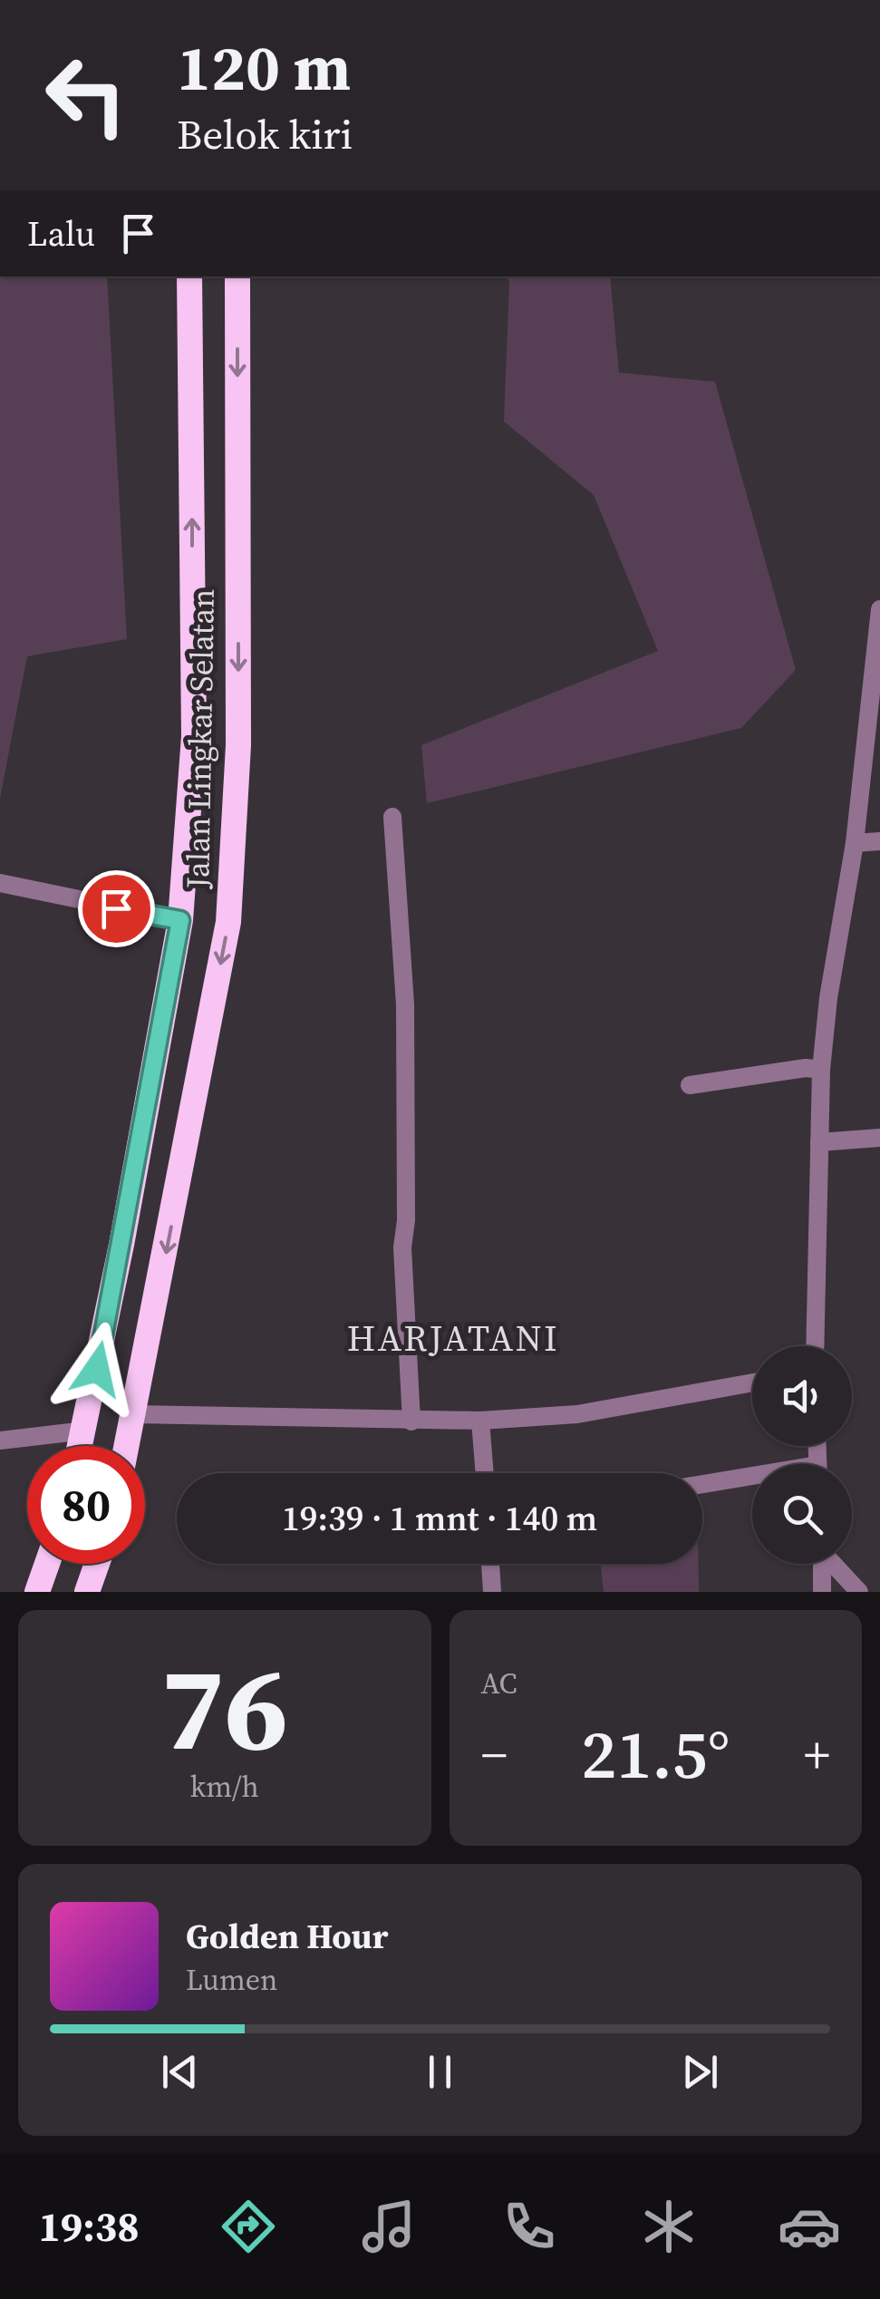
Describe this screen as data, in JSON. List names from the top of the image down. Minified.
{"streets":{"highway":["Jalan Lingkar Selatan"]},"districts":["HARJATANI"],"page":{"turn":["120 m","Belok kiri"],"then":"Lalu","limit":"80","trip":"19:39 · 1 mnt · 140 m","tile":[["76","km/h"],"AC"],"heat":["−","21.5°","+"],"song":["Golden Hour","Lumen"],"tabs":"19:38"}}
